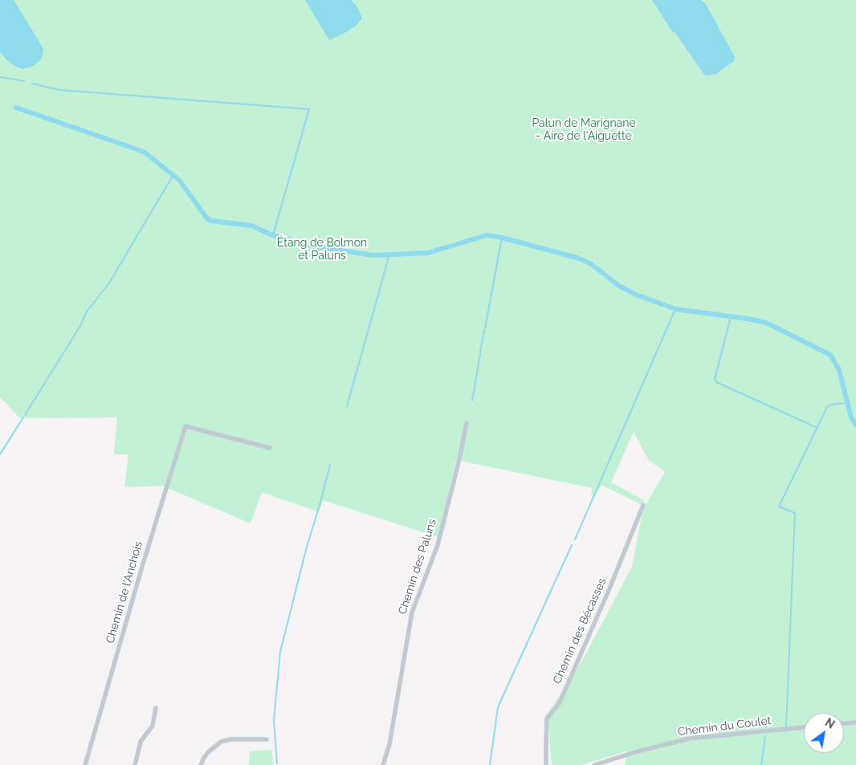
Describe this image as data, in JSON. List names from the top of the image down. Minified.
{"streets":{"street":["Chemin des Paluns","Chemin de l'Anchois","Chemin des Bécasses","Chemin du Coulet"]},"parks":["Palun de Marignane - Aire de l'Aiguette","Étang de Bolmon et Paluns"],"north":"top right"}
